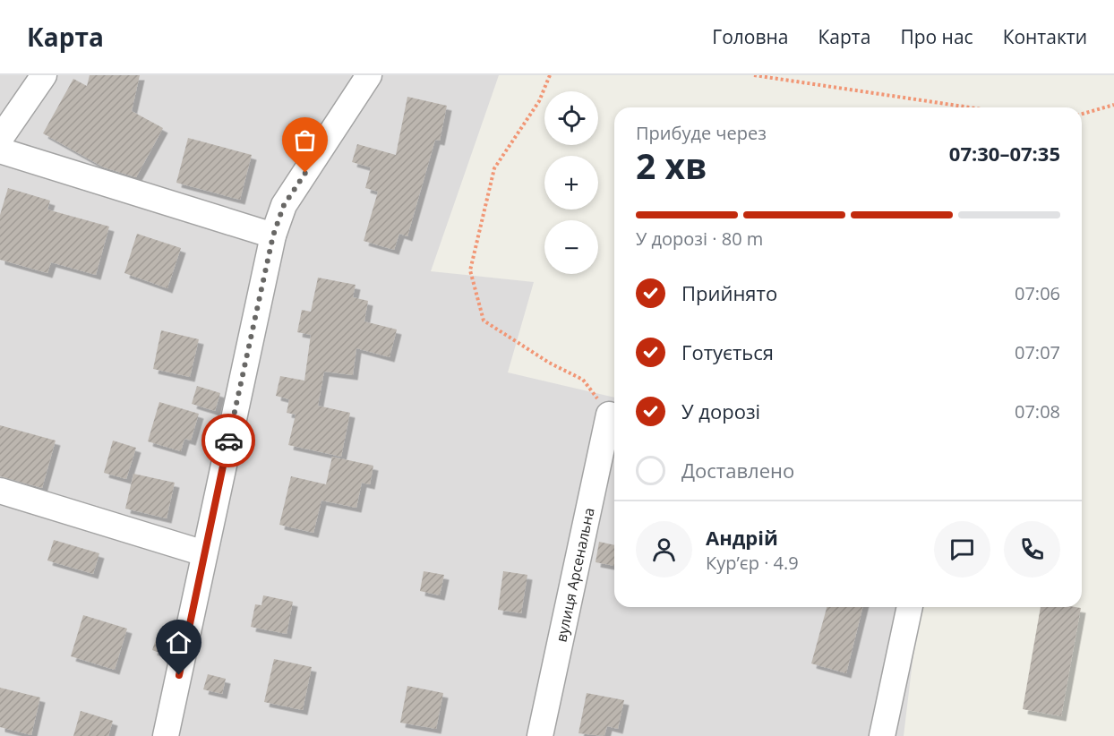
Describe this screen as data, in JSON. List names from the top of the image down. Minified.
{"streets":{"street":["вулиця Арсенальна"]},"page":{"header":"Карта","nav":["Головна","Карта","Про нас","Контакти"],"map_buttons":["+","−"],"heading":["2 хв","Прибуде через","07:30–07:35"],"panel":["Андрій","Кур’єр · 4.9"],"bar":"У дорозі · 80 m","list":[["Прийнято","07:06"],["Готується","07:07"],["У дорозі","07:08"],"Доставлено"]}}
